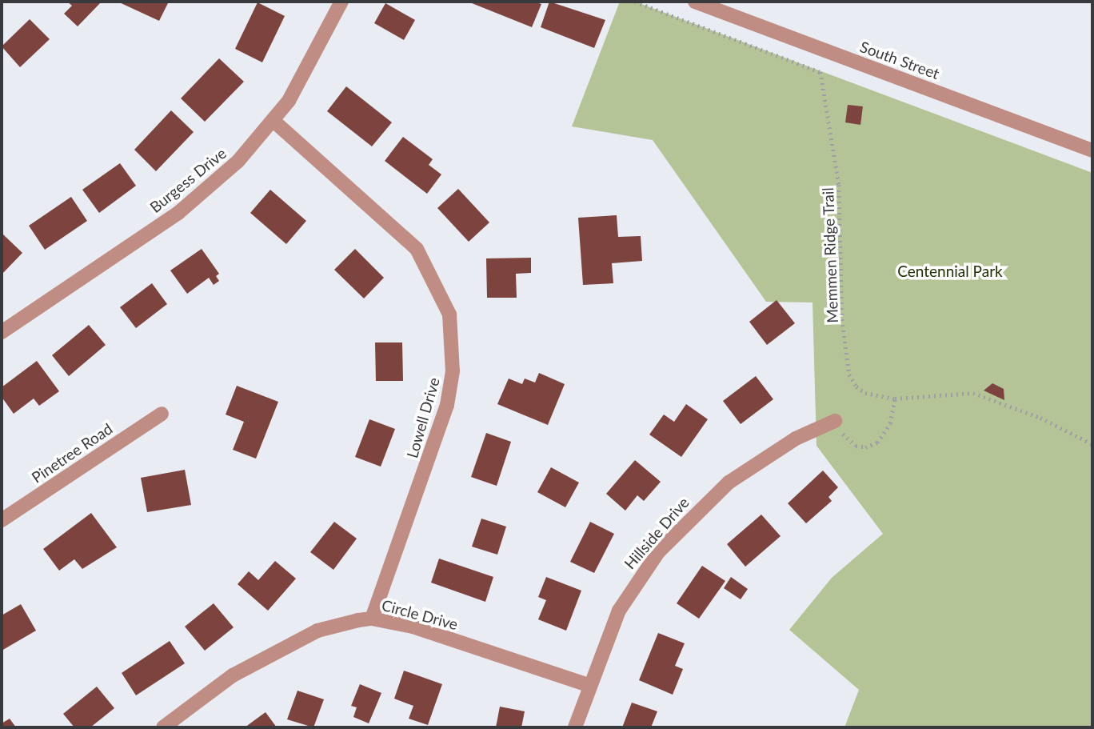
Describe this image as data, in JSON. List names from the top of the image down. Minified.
{"streets":{"street":["South Street","Burgess Drive","Lowell Drive","Pinetree Road","Hillside Drive","Circle Drive"],"path":["Memmen Ridge Trail"]},"crossings":[["Burgess Drive","Lowell Drive"],["Lowell Drive","Circle Drive"],["Hillside Drive","Circle Drive"]],"parks":["Centennial Park"]}
